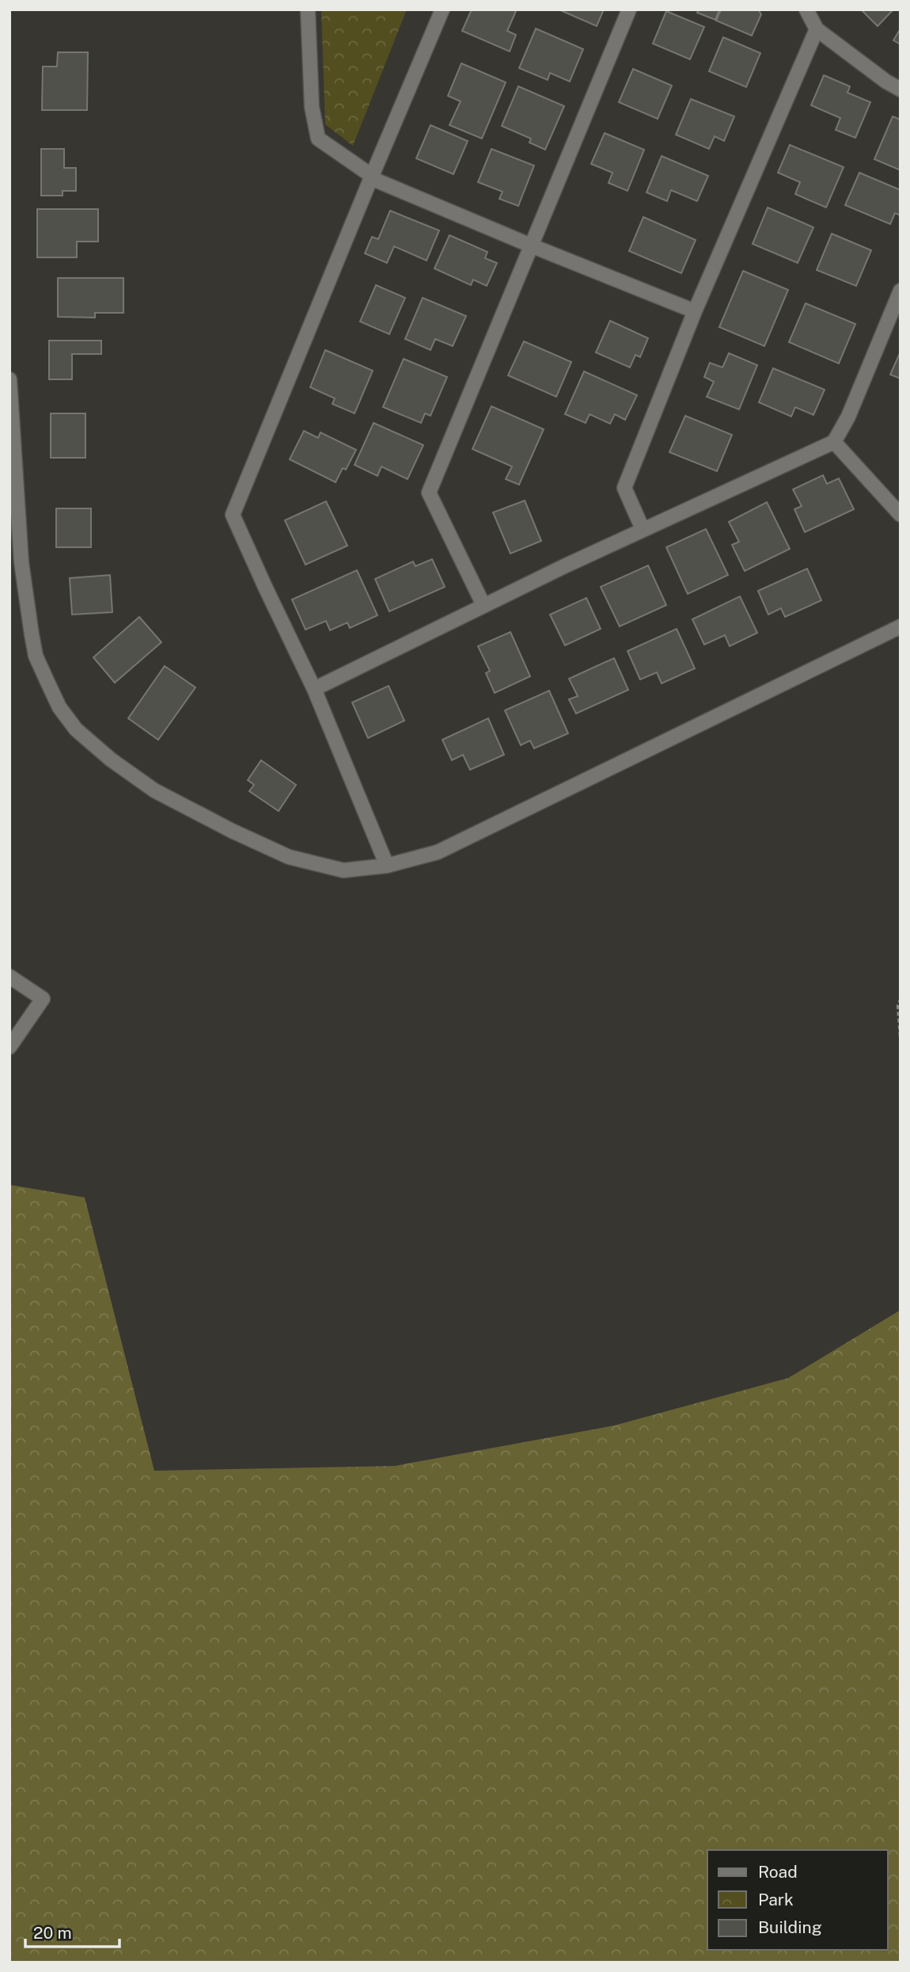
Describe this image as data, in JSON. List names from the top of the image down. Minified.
{"legend":["Road","Park","Building"],"scale_bar":"20 m"}
